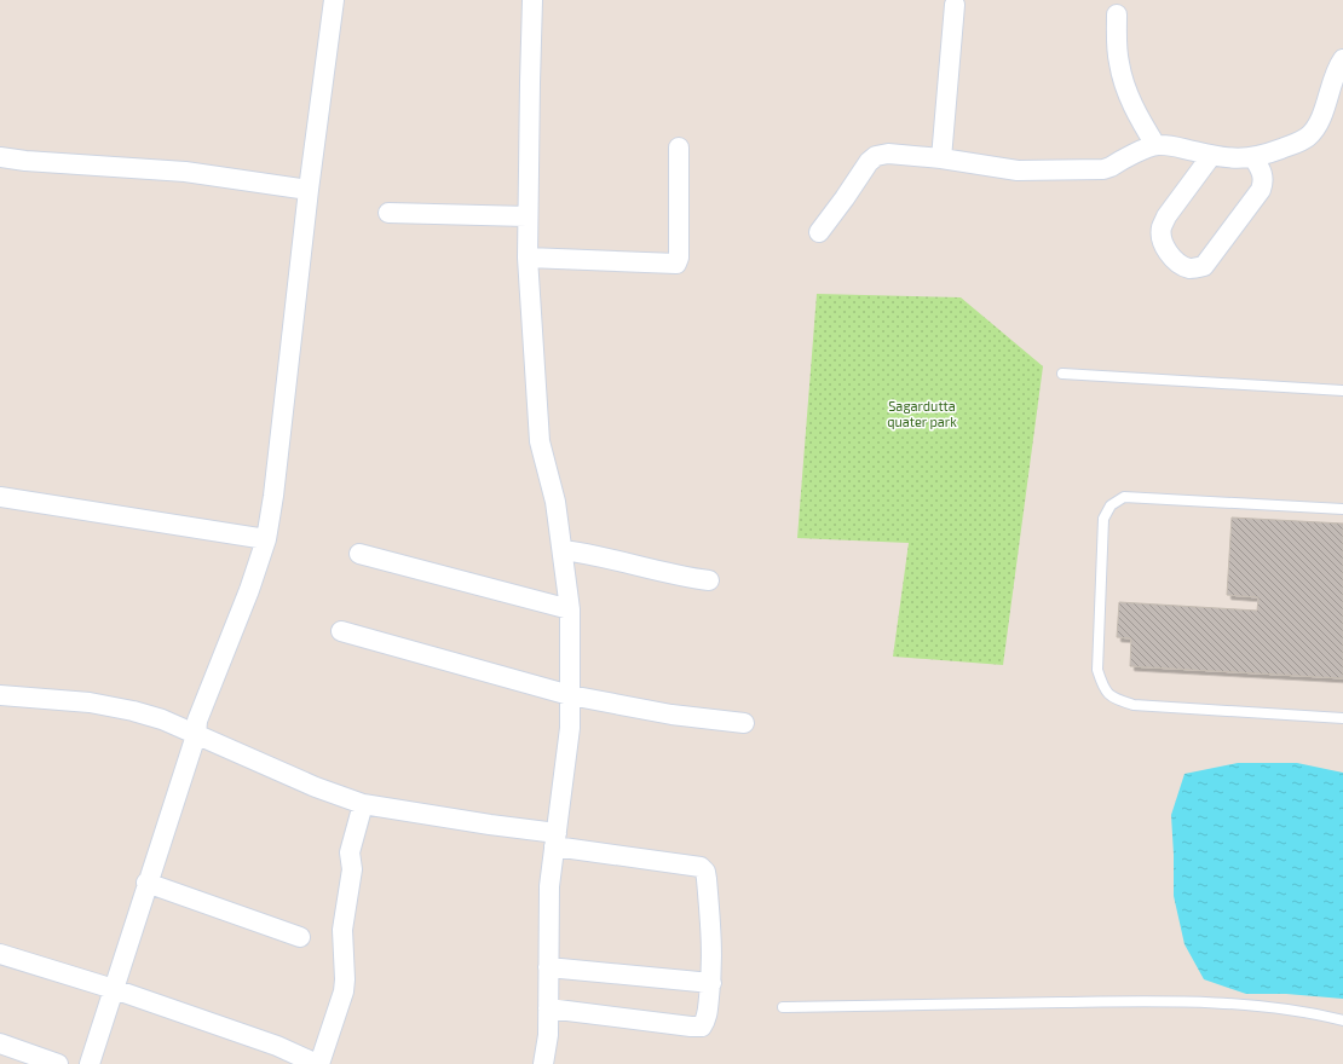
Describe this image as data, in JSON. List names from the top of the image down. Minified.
{"parks":["Sagardutta quater park"]}
